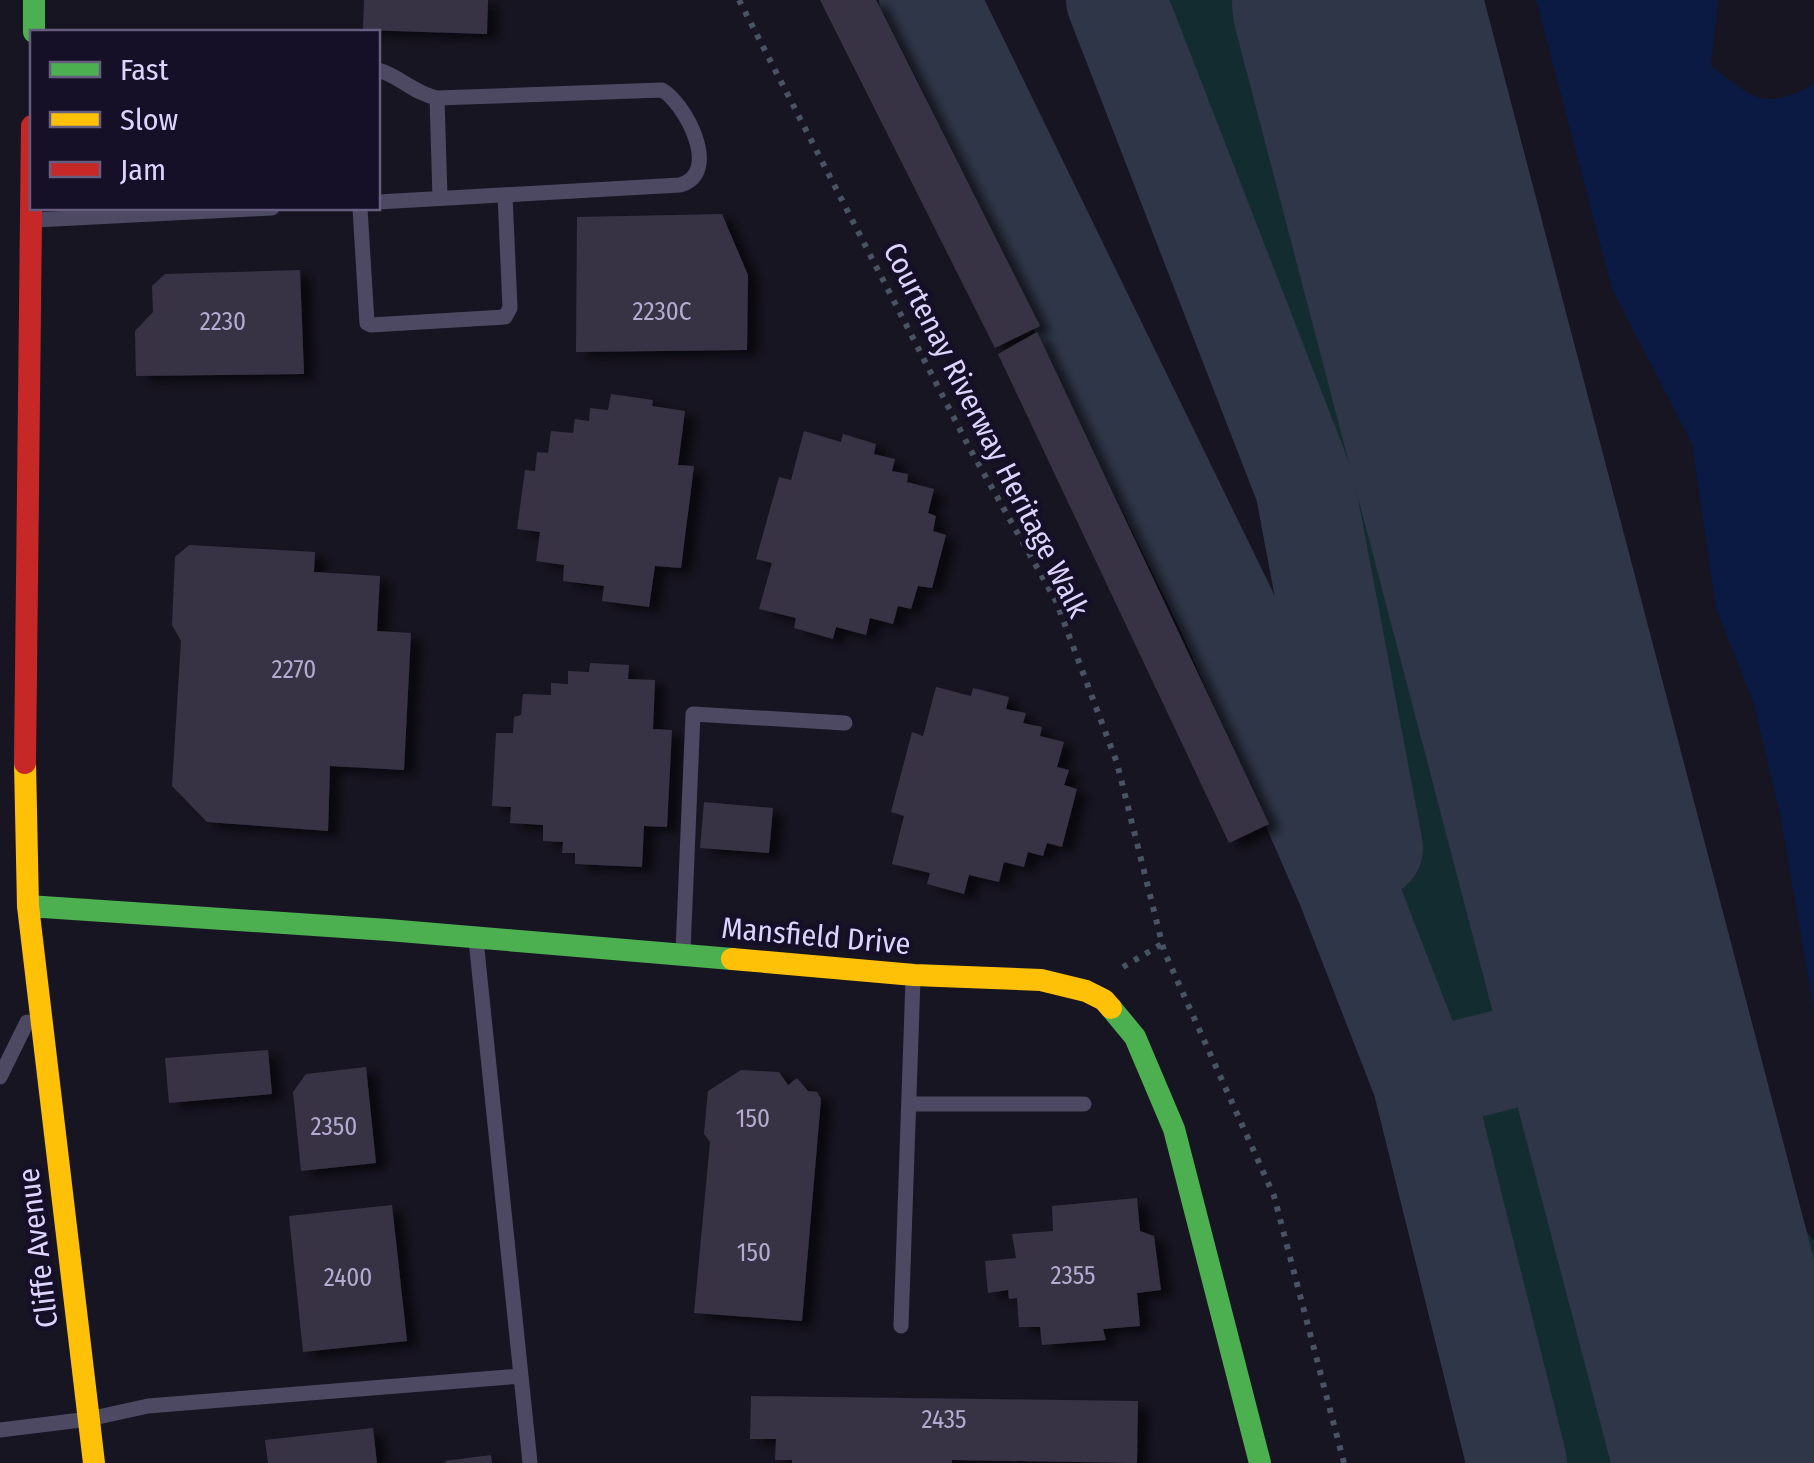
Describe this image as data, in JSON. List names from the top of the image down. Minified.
{"streets":{"street":["Mansfield Drive","Cliffe Avenue"],"path":["Courtenay Riverway Heritage Walk"]},"crossings":[["Mansfield Drive","Cliffe Avenue"]],"house_numbers":["2230C","2230","2270","150","2350","150","2355","2400","2435"],"legend":["Fast","Slow","Jam"]}
